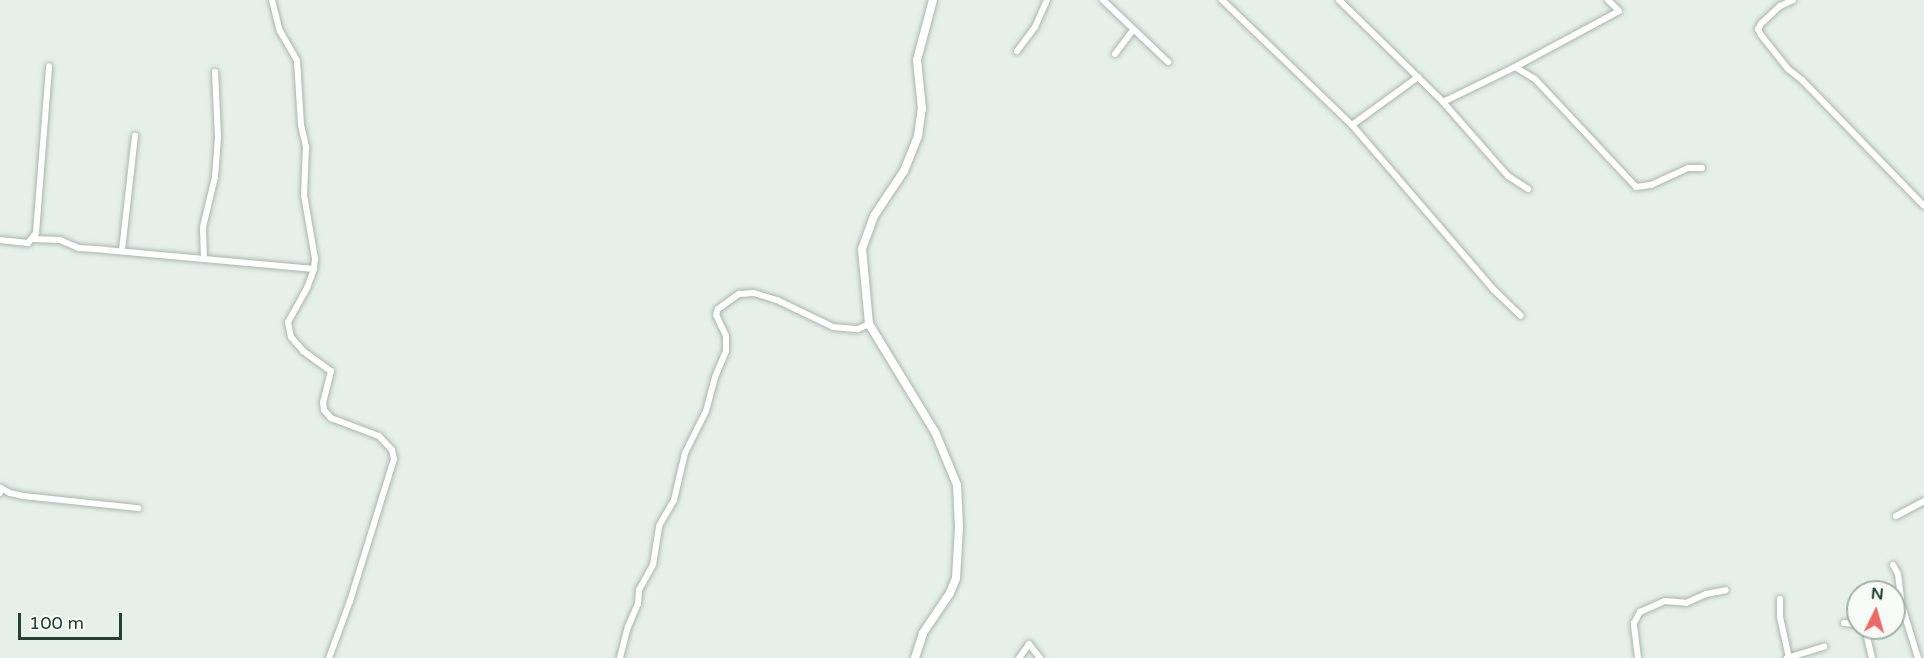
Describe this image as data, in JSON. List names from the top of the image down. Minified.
{"scale_bar":"100 m","north":"top"}
